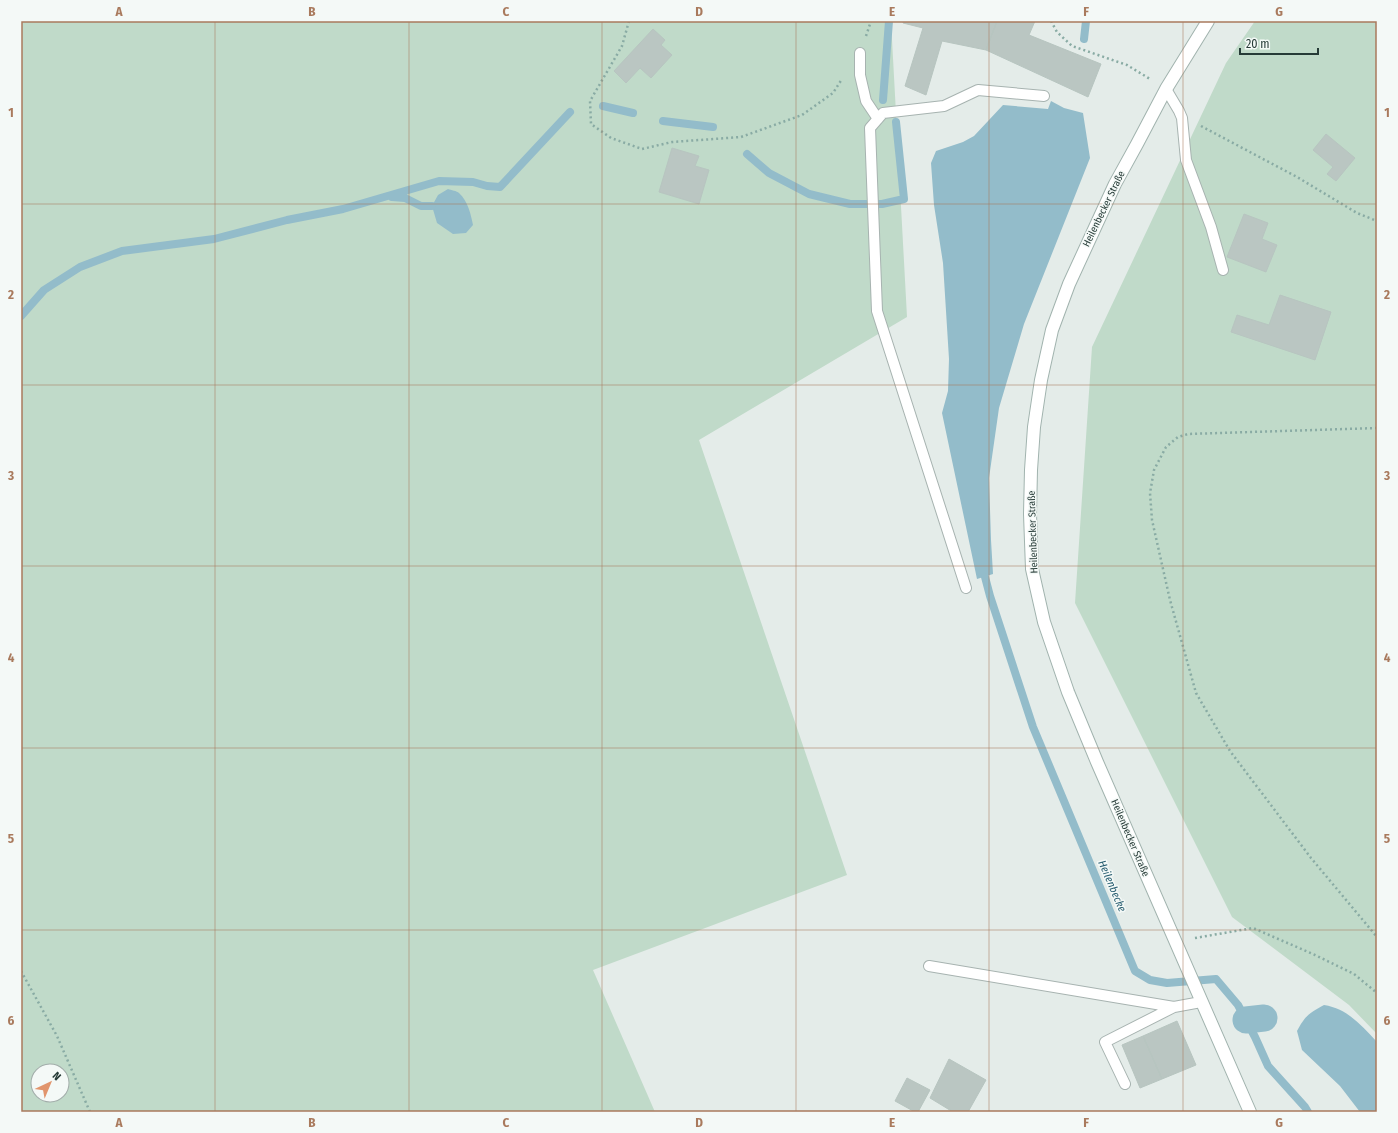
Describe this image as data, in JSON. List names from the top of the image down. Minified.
{"streets":{"main road":["Heilenbecker Straße"]},"water":["Heilenbecke"],"scale_bar":"20 m","north":"top right","grid":{"columns":["A","B","C","D","E","F","G"],"rows":["1","2","3","4","5","6"]}}
